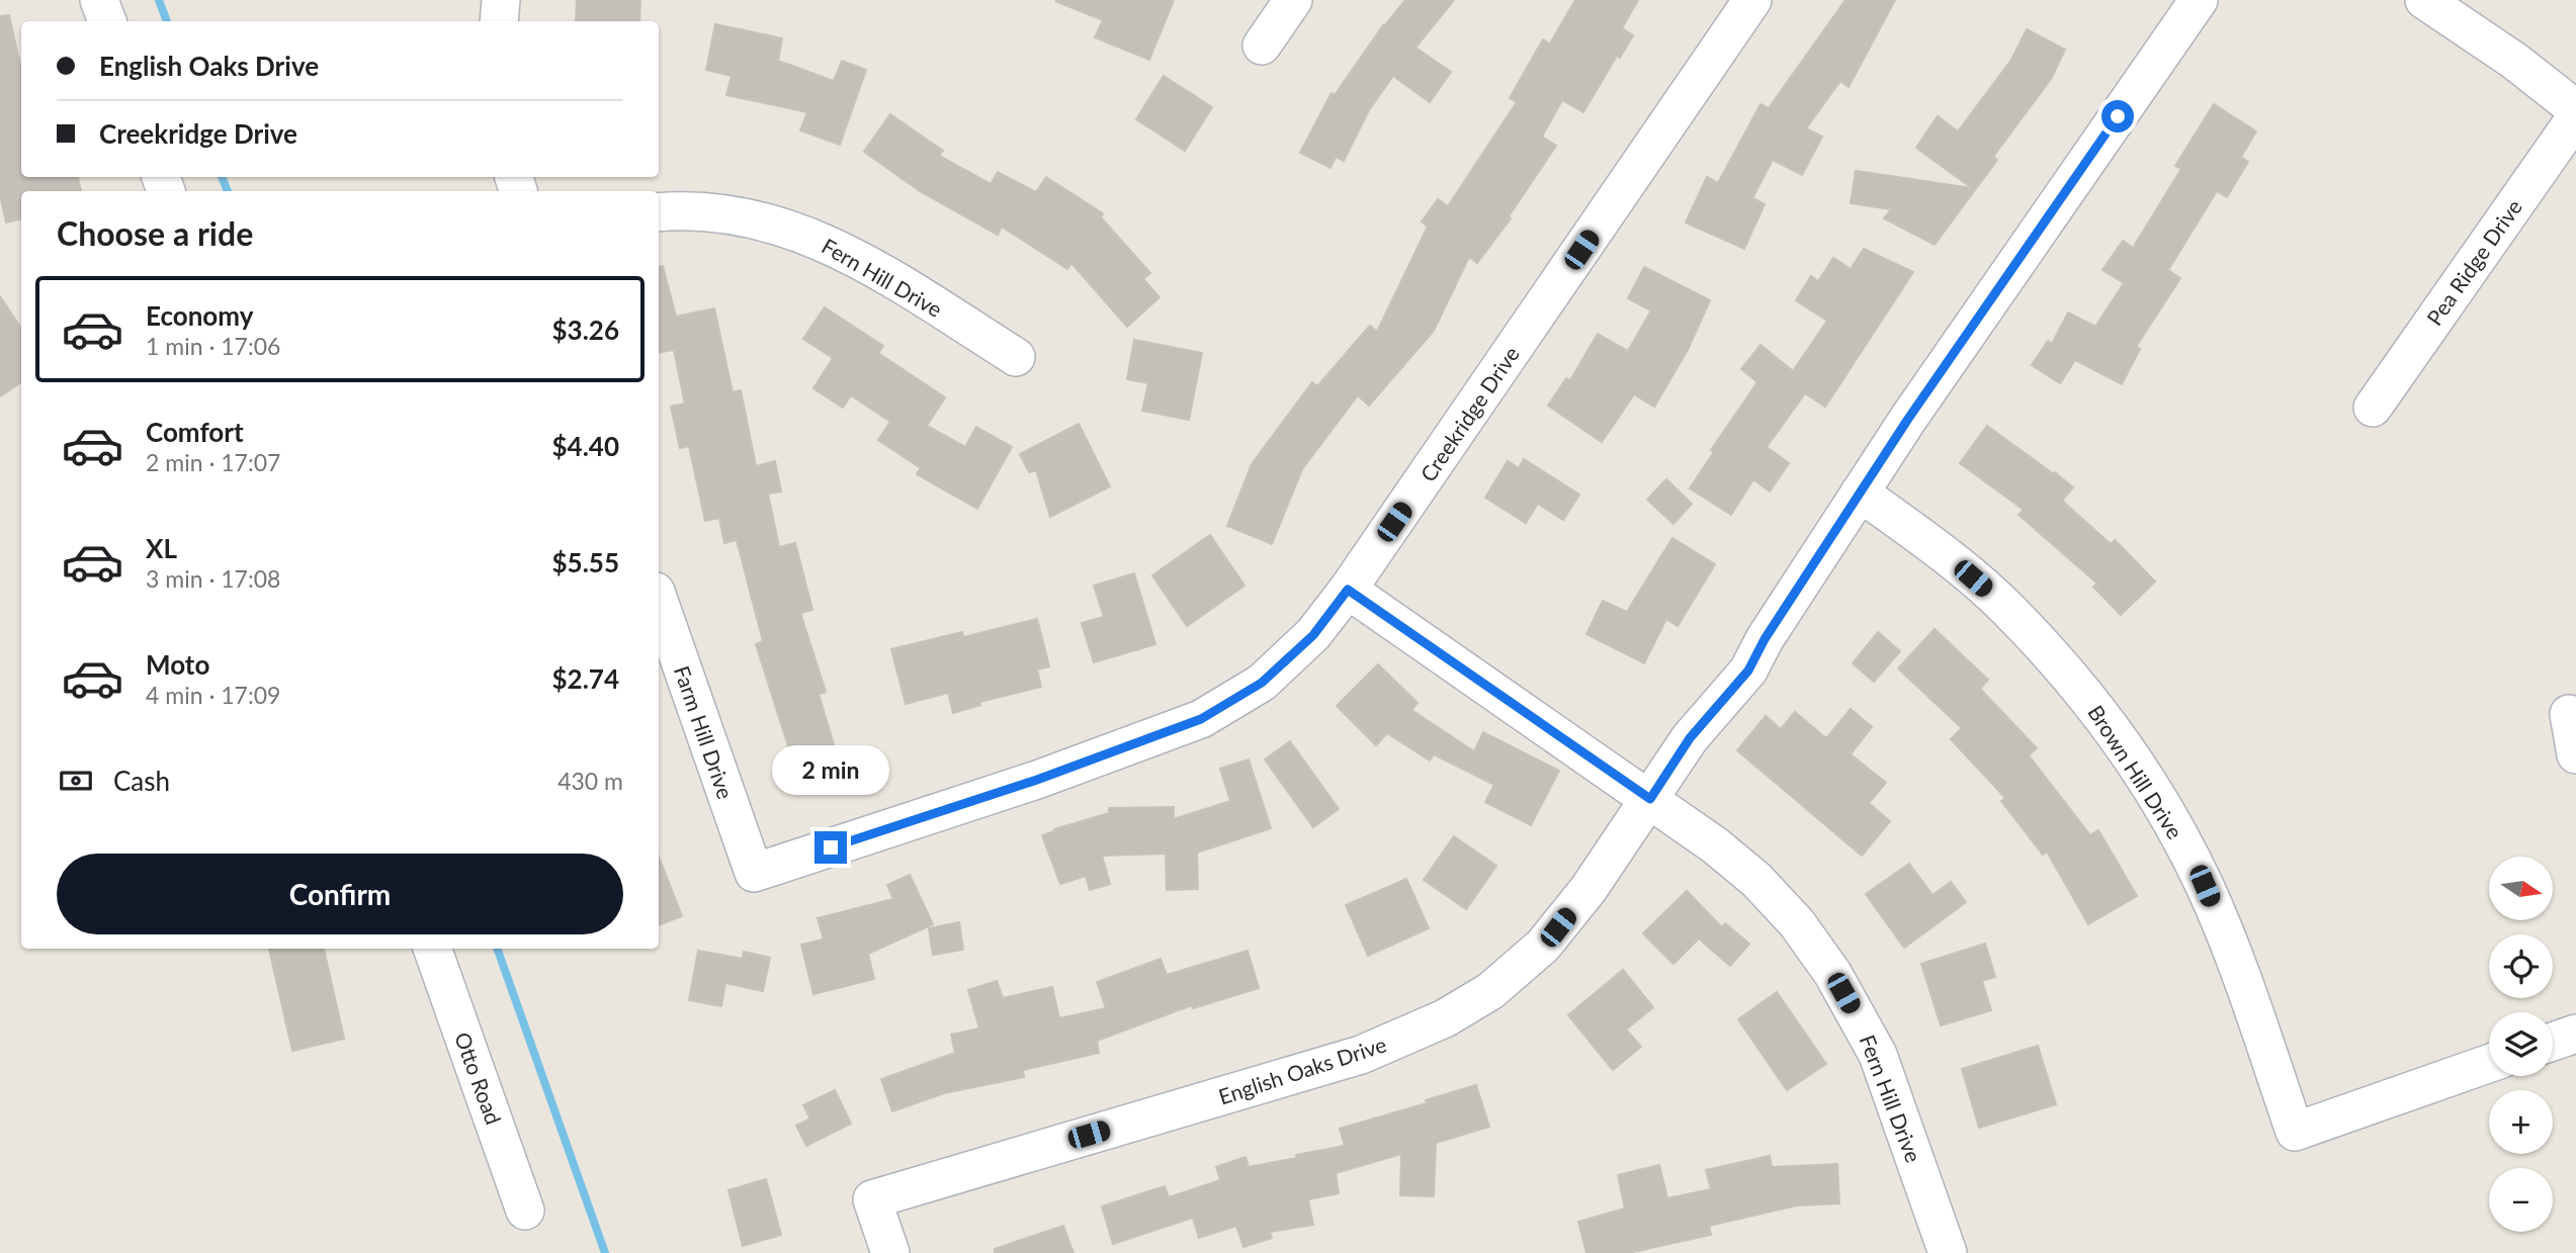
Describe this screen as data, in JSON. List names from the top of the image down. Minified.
{"streets":{"street":["Pea Ridge Drive","Fern Hill Drive","Creekridge Drive","Farm Hill Drive","Brown Hill Drive","English Oaks Drive","Otto Road"]},"crossings":[["Fern Hill Drive","Creekridge Drive"],["Fern Hill Drive","English Oaks Drive"],["Creekridge Drive","Farm Hill Drive"],["Brown Hill Drive","English Oaks Drive"]],"north":"right","page":{"banner":["English Oaks Drive","Creekridge Drive"],"heading":"Choose a ride","list":[{"name":"Economy","note":"1 min · 17:06","value":"$3.26"},{"name":"Comfort","note":"2 min · 17:07","value":"$4.40"},{"name":"XL","note":"3 min · 17:08","value":"$5.55"},{"name":"Moto","note":"4 min · 17:09","value":"$2.74"}],"pay":["Cash","430 m"],"bubble":"2 min","buttons":"Confirm","map_buttons":["+","−"]}}
